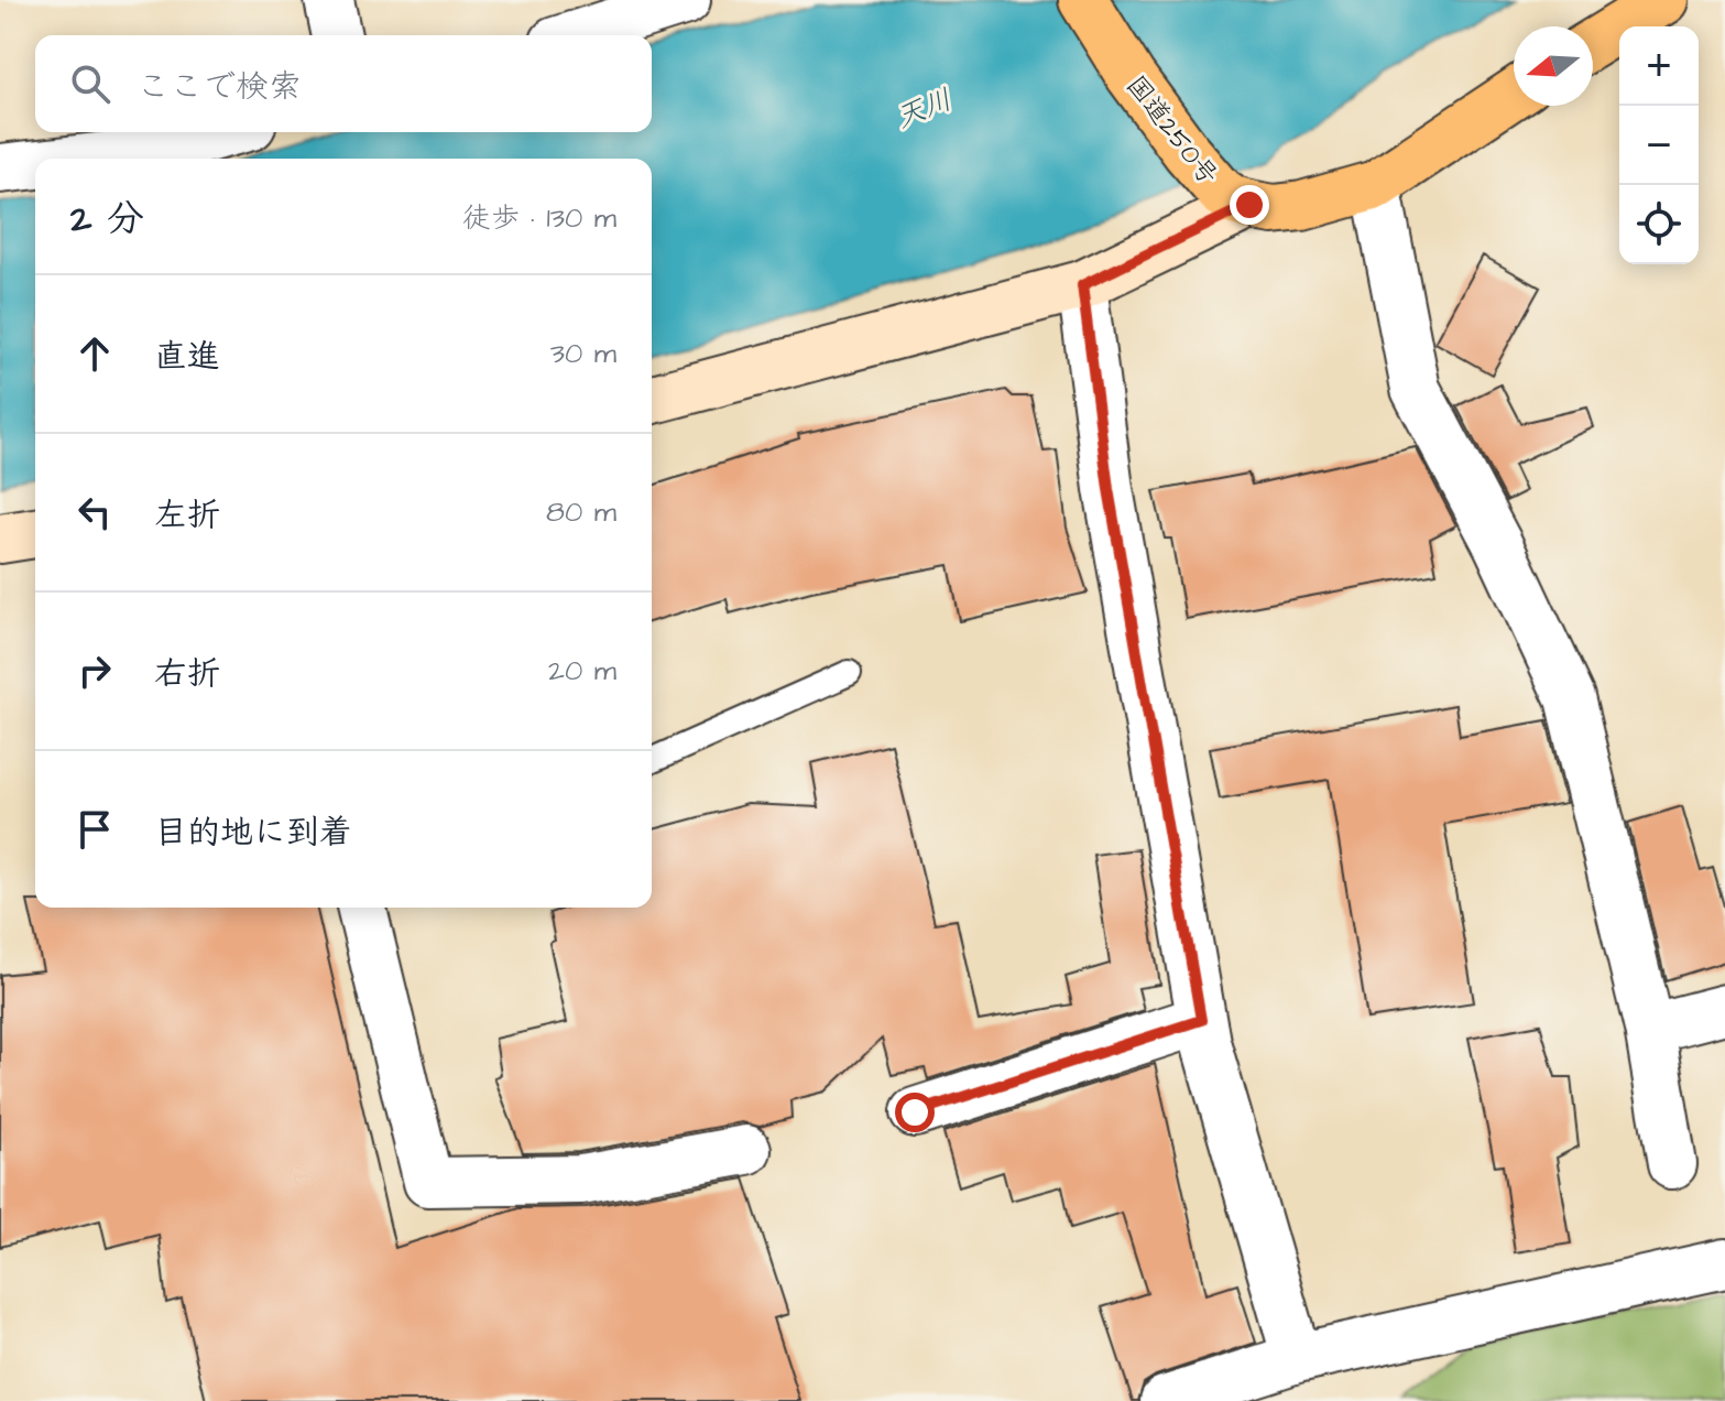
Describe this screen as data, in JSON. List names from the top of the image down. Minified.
{"streets":{"highway":["国道250号"]},"water":["天川"],"north":"left","page":{"map_buttons":["+","−"],"search":"ここで検索","heading":["2 分","徒歩 · 130 m"],"list":[["直進","30 m"],["左折","80 m"],["右折","20 m"],"目的地に到着"]}}
